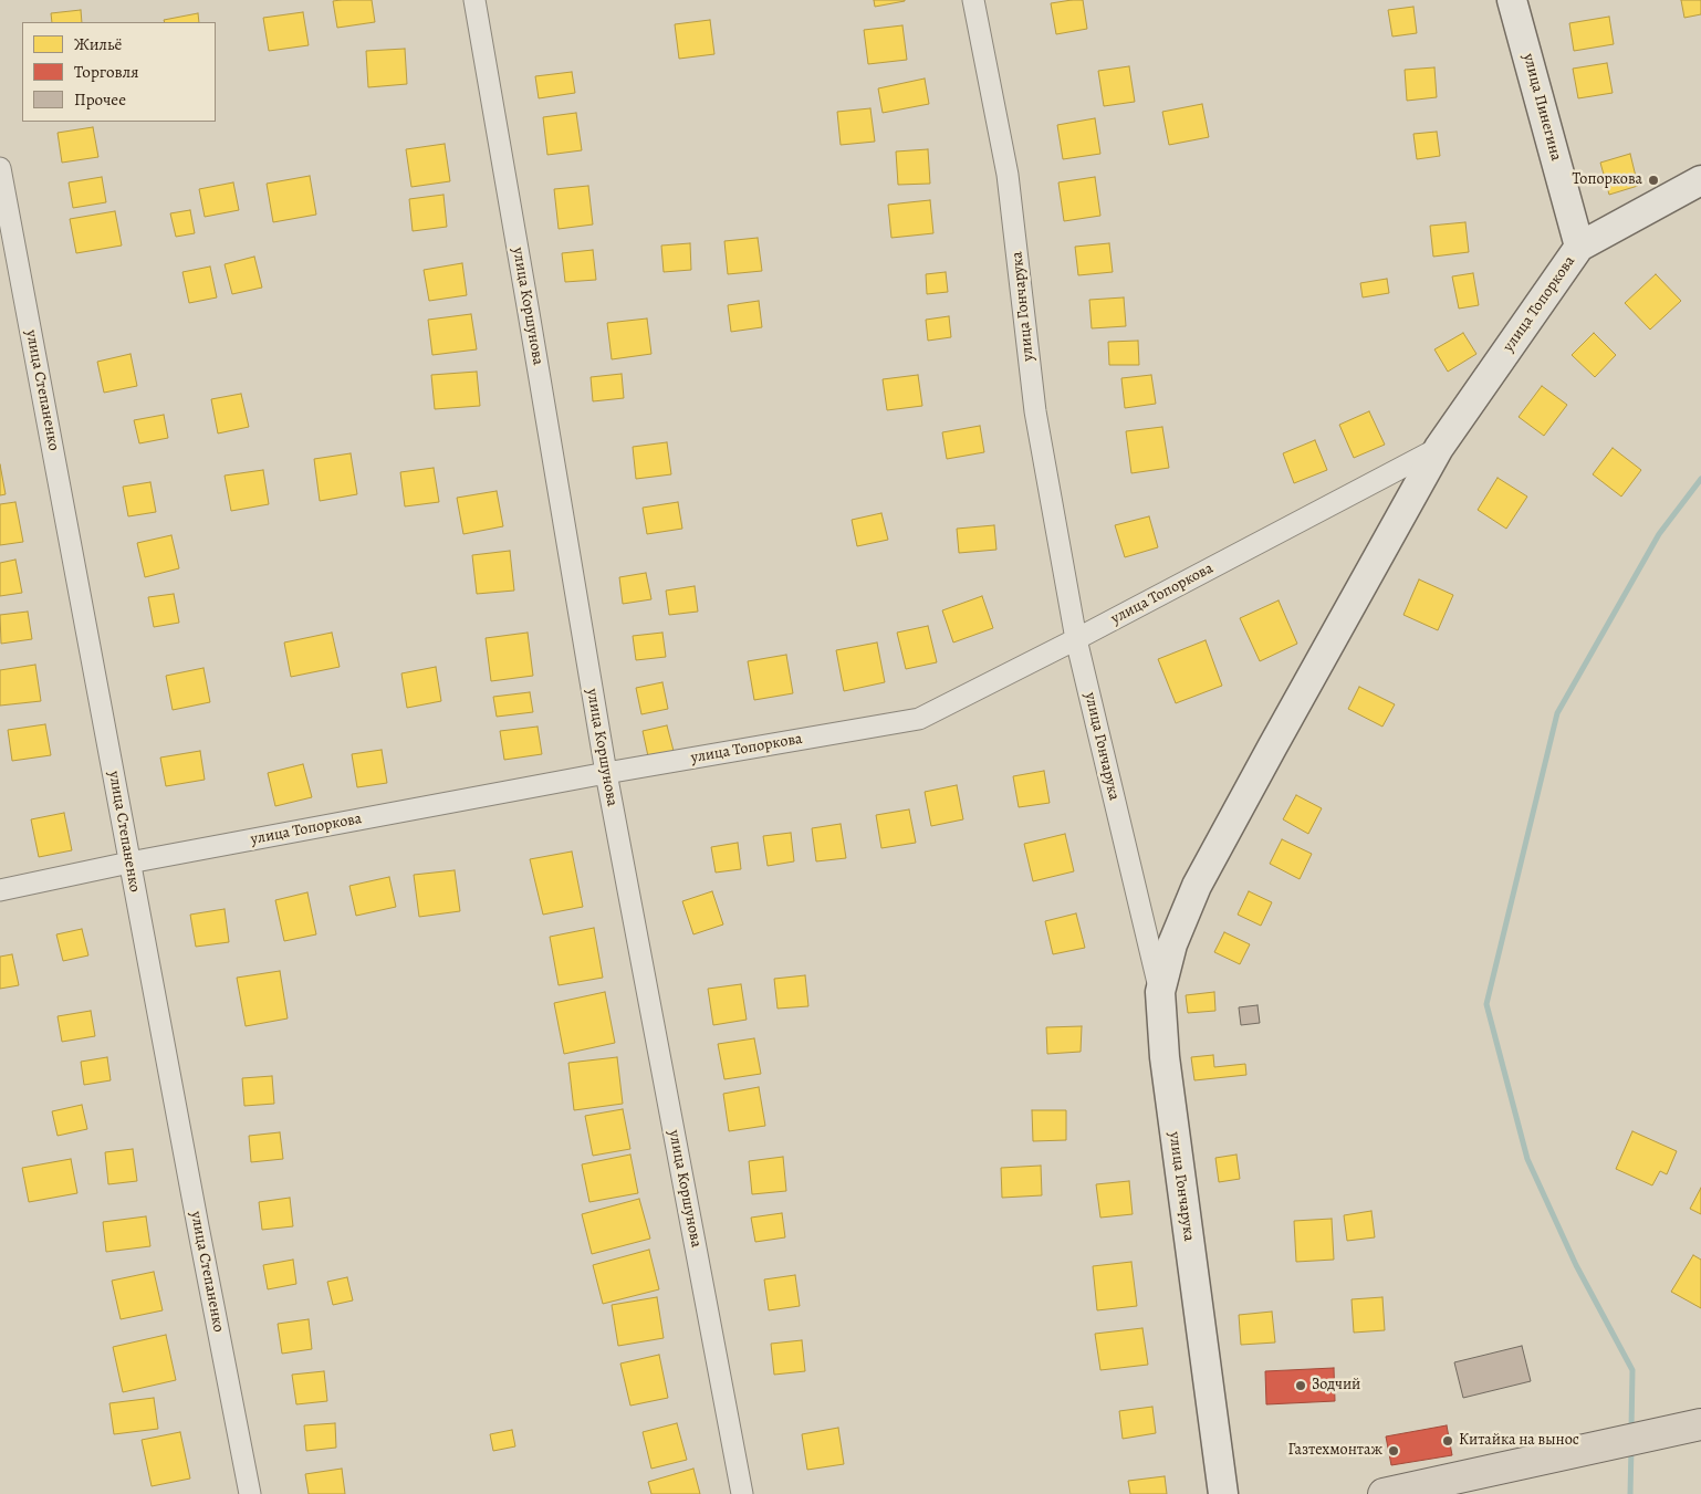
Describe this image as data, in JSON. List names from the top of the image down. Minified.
{"streets":{"street":["улица Пинегина","улица Топоркова","улица Коршунова","улица Гончарука","улица Степаненко"]},"crossings":[["улица Пинегина","улица Топоркова"],["улица Топоркова","улица Коршунова"],["улица Топоркова","улица Гончарука"],["улица Топоркова","улица Степаненко"]],"places":["Топоркова","Зодчий","Китайка на вынос","Газтехмонтаж"],"legend":["Жильё","Торговля","Прочее"]}
